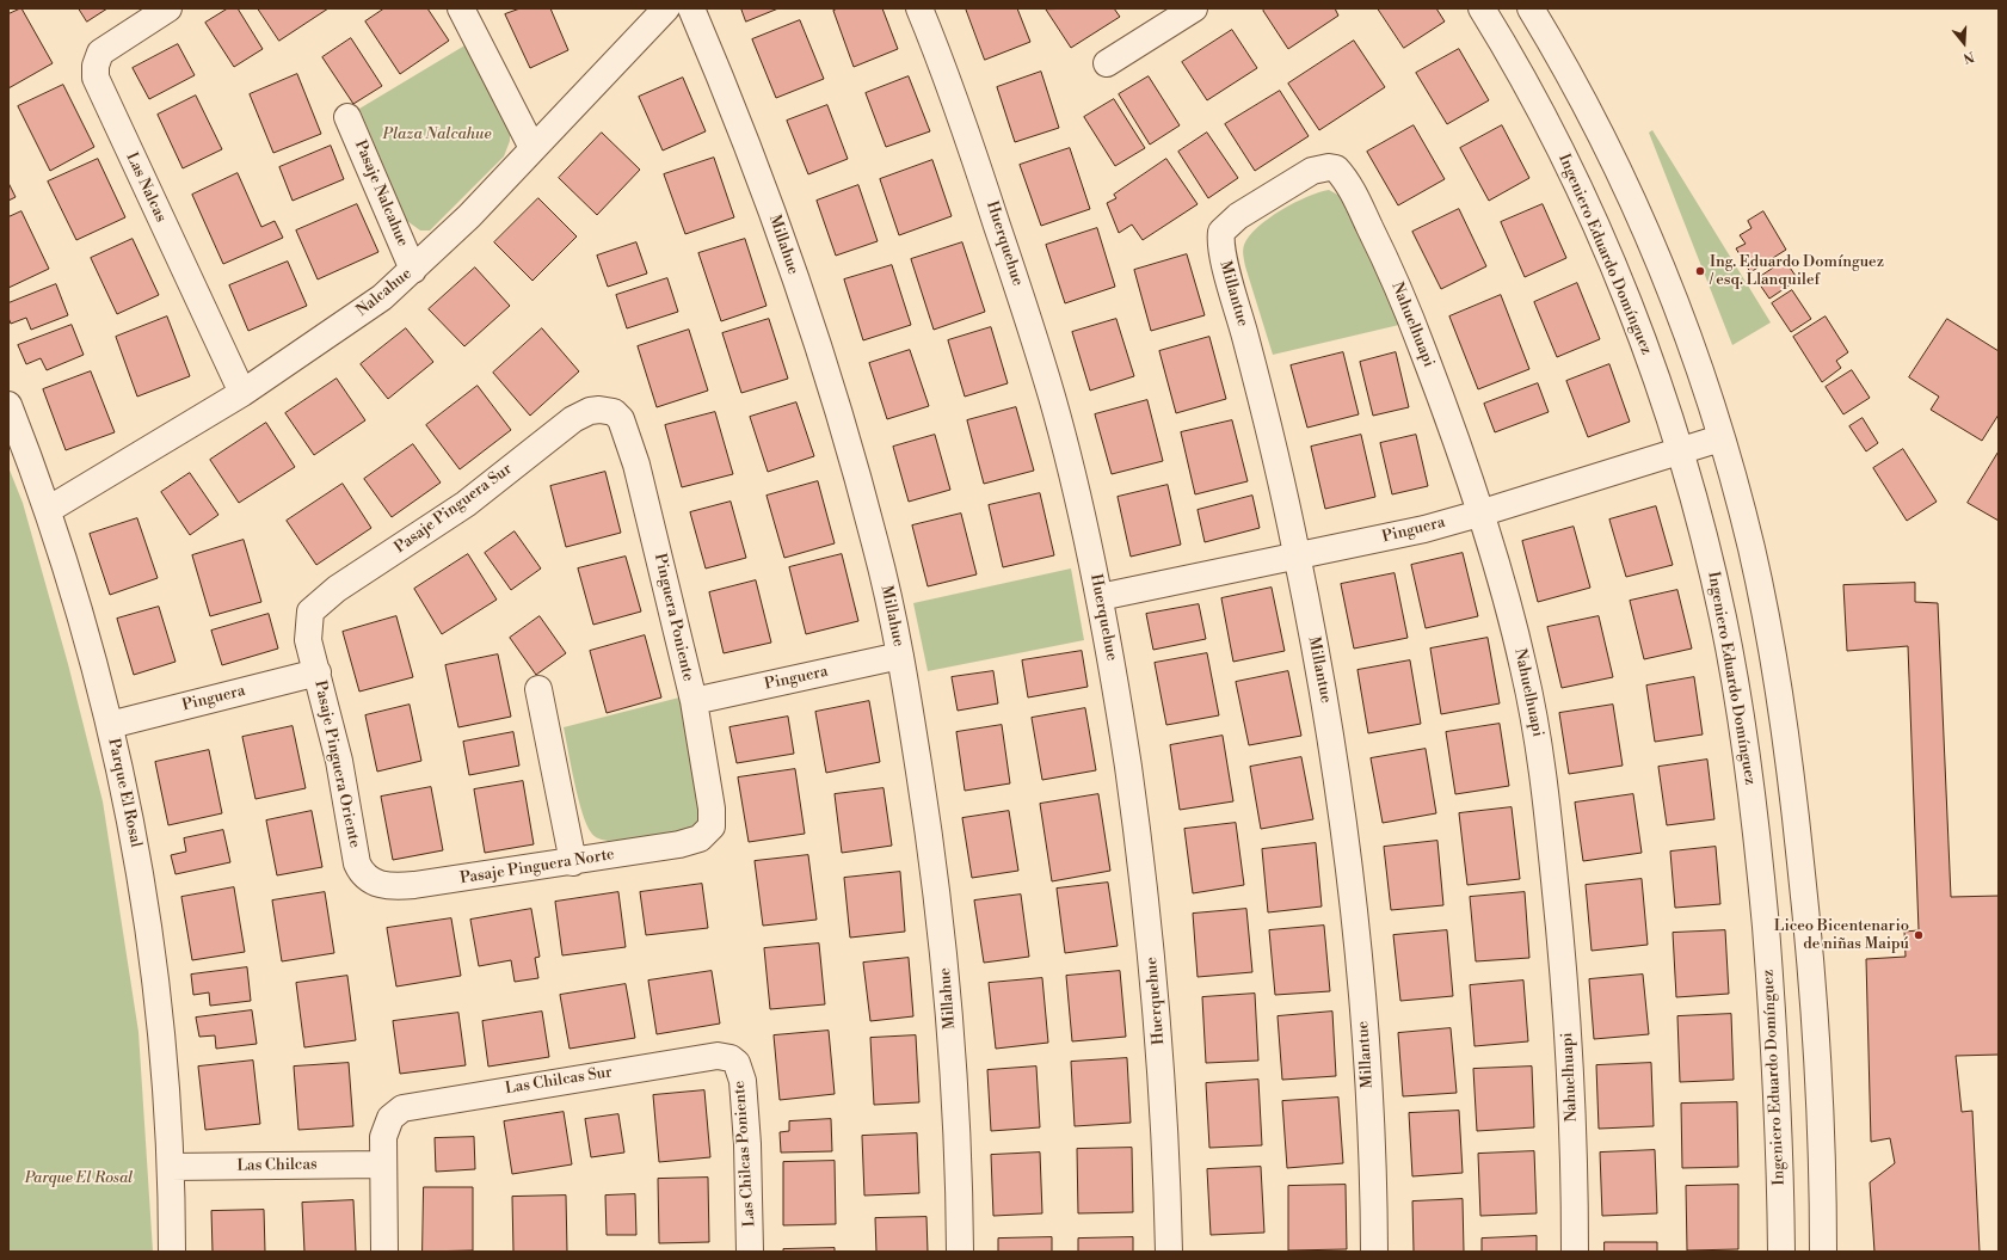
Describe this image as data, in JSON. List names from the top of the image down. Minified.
{"streets":{"street":["Las Nalcas","Pasaje Nalcahue","Huerquehue","Millahue","Ingeniero Eduardo Domínguez","Nalcahue","Millantue","Nahuelhuapi","Pasaje Pinguera Sur","Pinguera","Pinguera Poniente","Pasaje Pinguera Oriente","Parque El Rosal","Pasaje Pinguera Norte","Las Chilcas Sur","Las Chilcas Poniente","Las Chilcas"]},"crossings":[["Las Nalcas","Nalcahue"],["Pasaje Nalcahue","Nalcahue"],["Huerquehue","Pinguera"],["Millahue","Pinguera"],["Ingeniero Eduardo Domínguez","Pinguera"],["Nalcahue","Parque El Rosal"],["Millantue","Nahuelhuapi"],["Millantue","Pinguera"],["Nahuelhuapi","Pinguera"],["Pasaje Pinguera Sur","Pinguera Poniente"],["Pasaje Pinguera Sur","Pasaje Pinguera Oriente"],["Pinguera","Pinguera Poniente"],["Pinguera","Pasaje Pinguera Oriente"],["Pinguera","Parque El Rosal"],["Pinguera Poniente","Pasaje Pinguera Norte"],["Pasaje Pinguera Oriente","Pasaje Pinguera Norte"],["Parque El Rosal","Las Chilcas"],["Las Chilcas Sur","Las Chilcas Poniente"],["Las Chilcas Sur","Las Chilcas"]],"parks":["Plaza Nalcahue","Parque El Rosal"],"places":["Ing. Eduardo Domínguez / esq. Llanquilef","Liceo Bicentenario de niñas Maipú"],"north":"bottom"}
